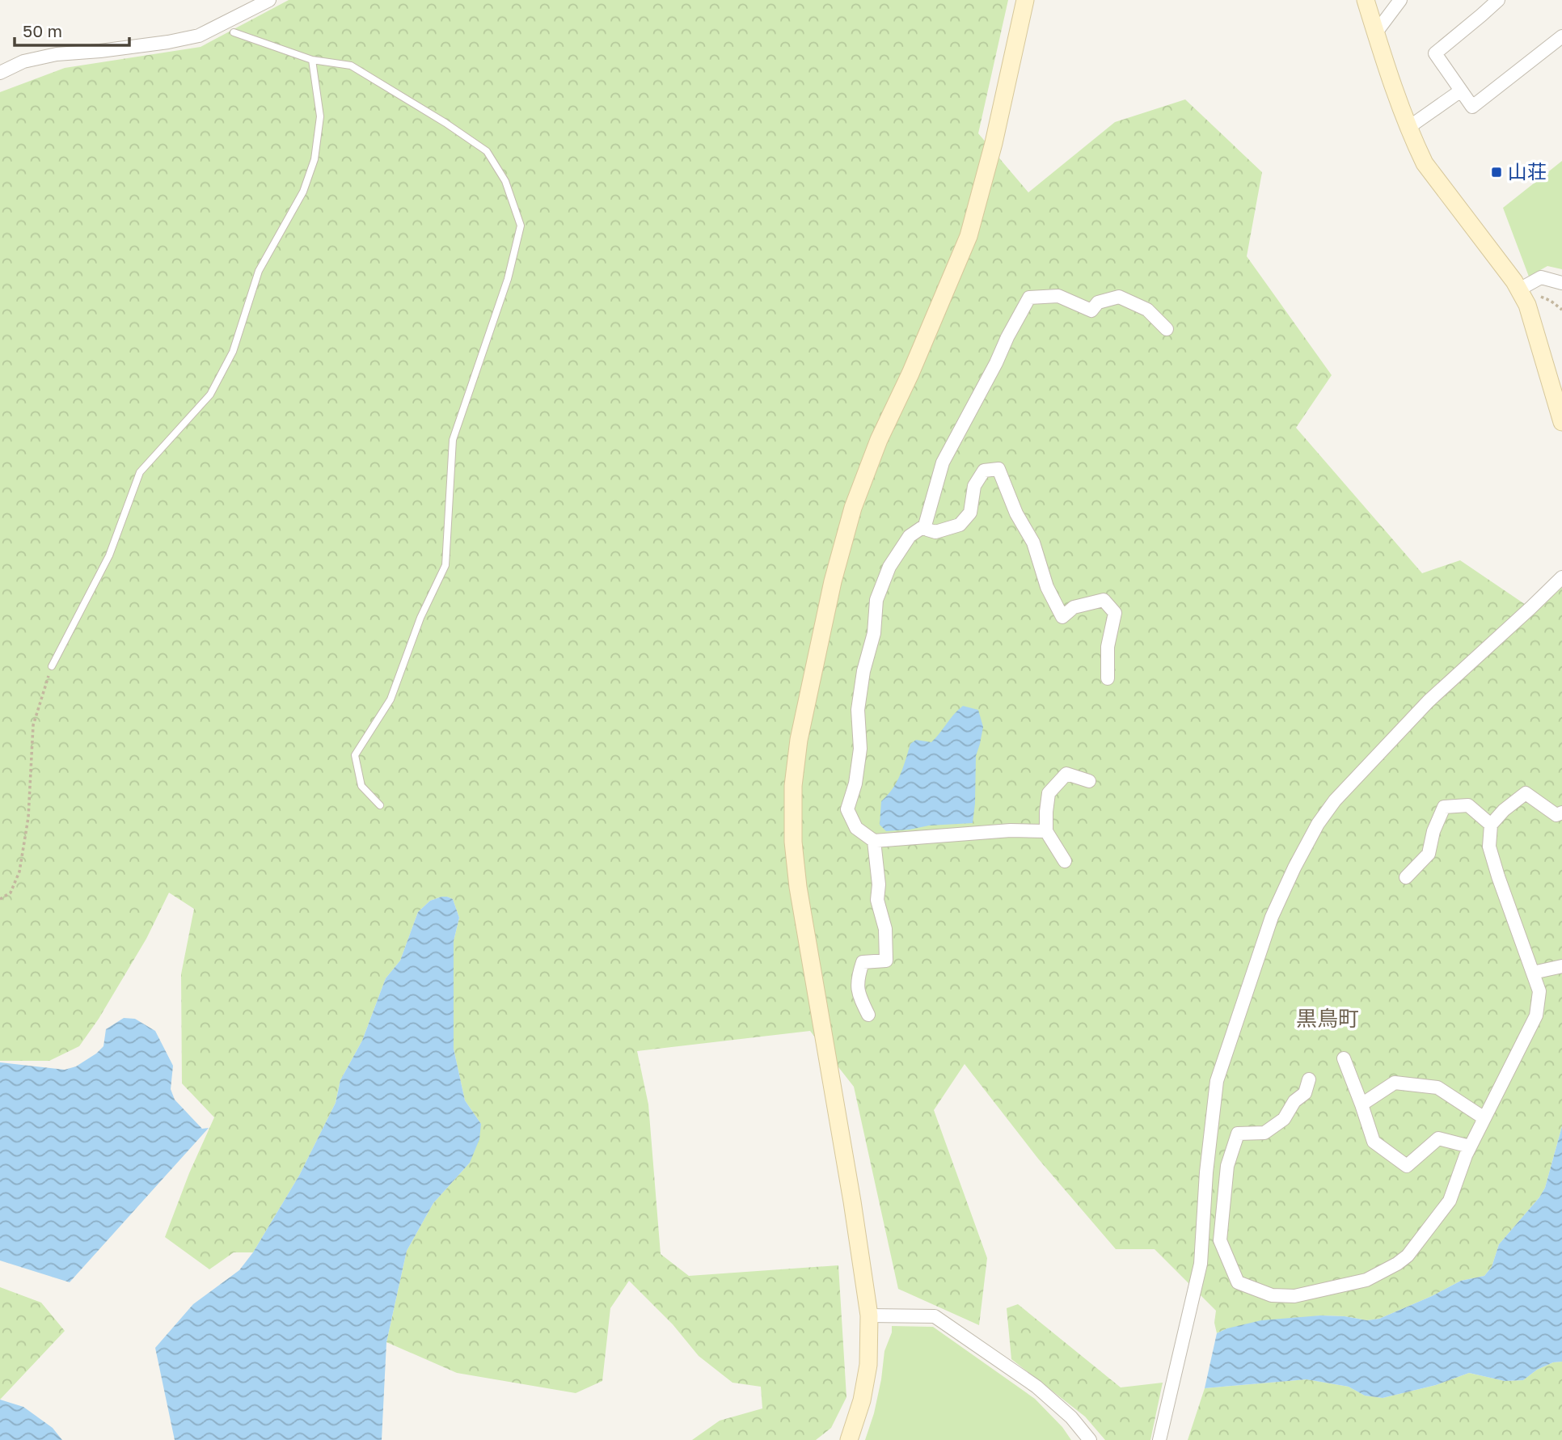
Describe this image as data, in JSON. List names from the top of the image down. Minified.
{"districts":["黒鳥町"],"places":{"transit":["山荘"]},"scale_bar":"50 m"}
